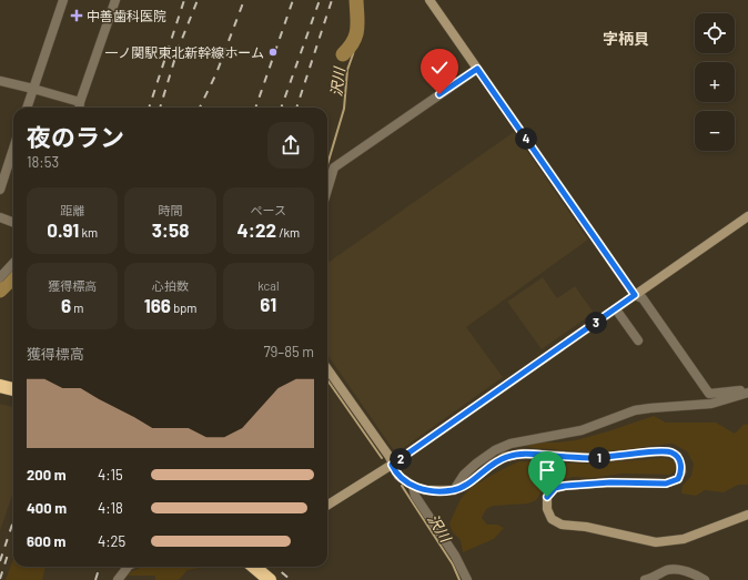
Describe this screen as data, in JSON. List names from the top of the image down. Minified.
{"districts":["字柄貝"],"water":["沢川"],"places":{"health":["中善歯科医院"],"other":["一ノ関駅東北新幹線ホーム"]},"page":{"map_buttons":["+","−"],"heading":["夜のラン","18:53"],"pins":["4","3","1","2"],"stats":[["距離","0.91 km"],["時間","3:58"],["ペース","4:22 /km"],["獲得標高","6 m"],["心拍数","166 bpm"],["kcal","61"]],"chart":["獲得標高","79–85 m"],"list":[{"name":"200 m","note":"4:15"},{"name":"400 m","note":"4:18"},{"name":"600 m","note":"4:25"}]}}
